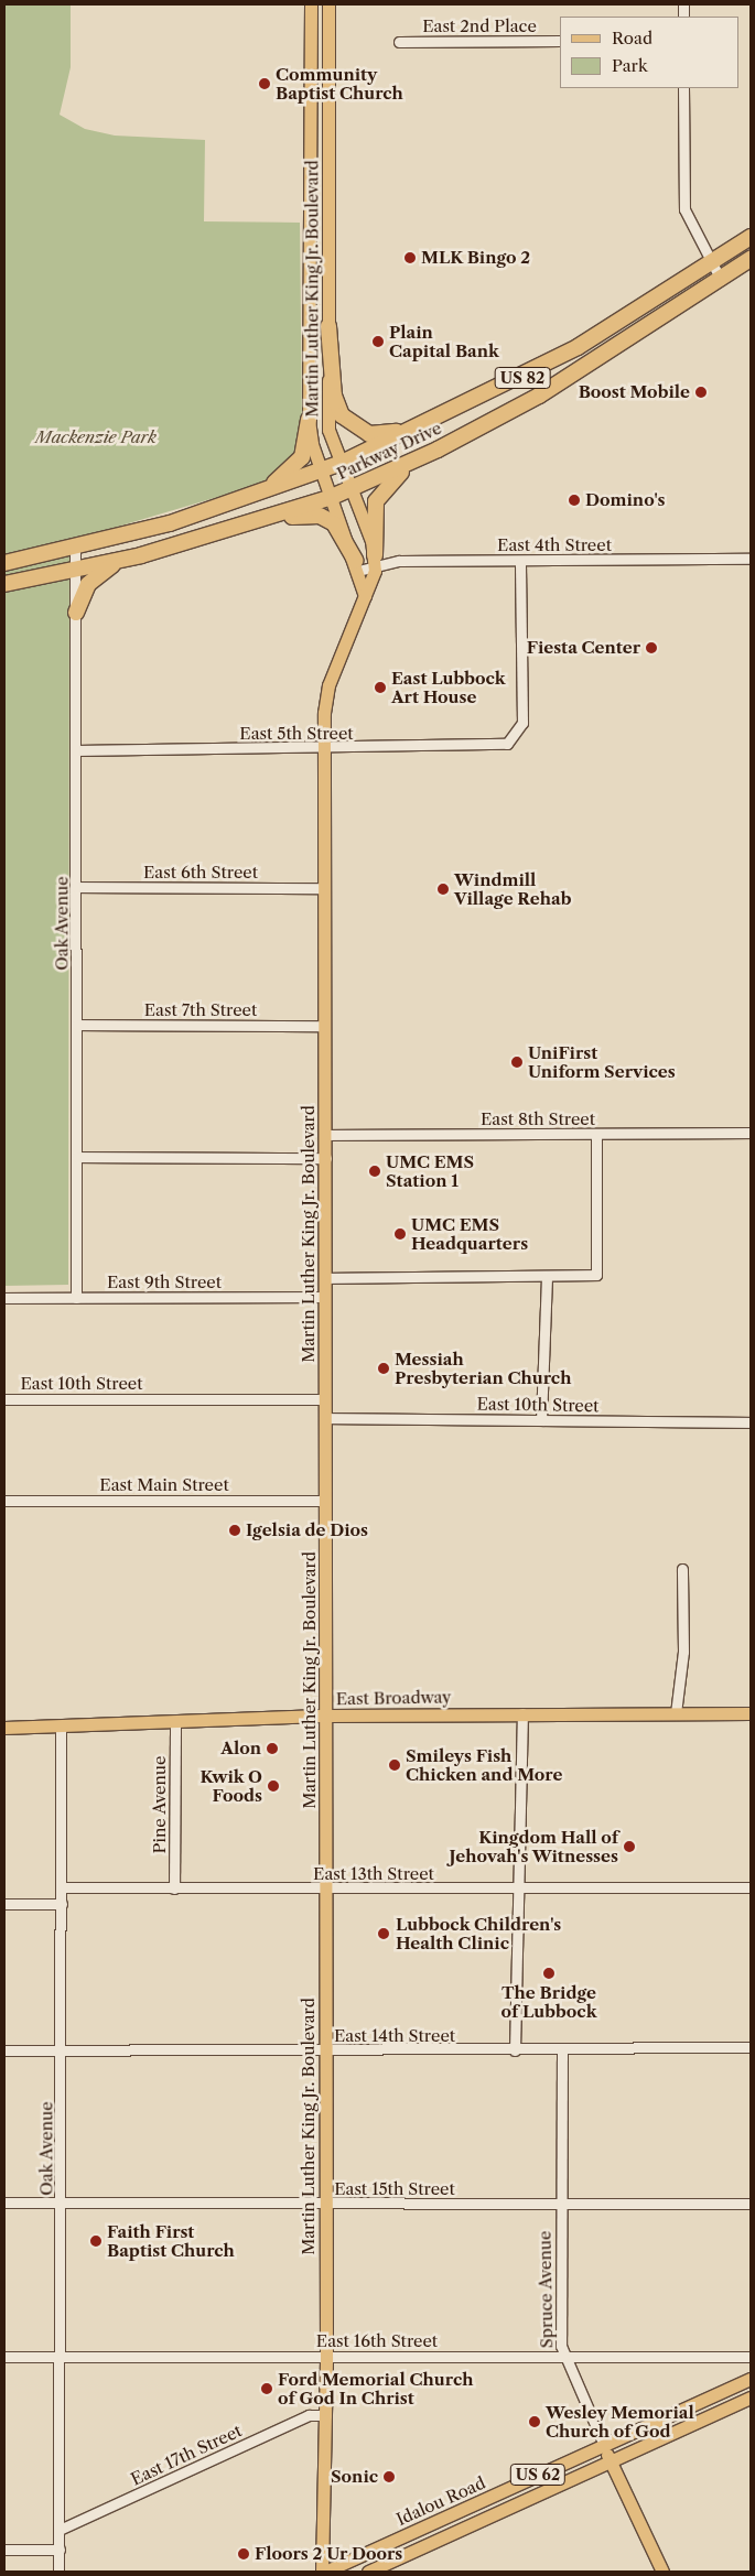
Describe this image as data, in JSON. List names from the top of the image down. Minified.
{"streets":{"highway":["US 82","Parkway Drive"],"main road":["Martin Luther King Jr. Boulevard","East Broadway","Spruce Avenue","US 62","Idalou Road"],"street":["East 2nd Place","East 4th Street","East 5th Street","East 6th Street","Oak Avenue","East 7th Street","East 8th Street","East 9th Street","East 10th Street","East Main Street","Pine Avenue","East 13th Street","East 14th Street","East 15th Street","East 16th Street","East 17th Street"]},"crossings":[["Martin Luther King Jr. Boulevard","Parkway Drive"],["Martin Luther King Jr. Boulevard","East 4th Street"],["Martin Luther King Jr. Boulevard","East 5th Street"],["Martin Luther King Jr. Boulevard","East 6th Street"],["Martin Luther King Jr. Boulevard","East 7th Street"],["Martin Luther King Jr. Boulevard","East 8th Street"],["Martin Luther King Jr. Boulevard","East 9th Street"],["Martin Luther King Jr. Boulevard","East 10th Street"],["Martin Luther King Jr. Boulevard","East Main Street"],["Martin Luther King Jr. Boulevard","East Broadway"],["Martin Luther King Jr. Boulevard","East 13th Street"],["Martin Luther King Jr. Boulevard","East 14th Street"],["Martin Luther King Jr. Boulevard","East 15th Street"],["Martin Luther King Jr. Boulevard","East 16th Street"],["Martin Luther King Jr. Boulevard","East 17th Street"],["Martin Luther King Jr. Boulevard","Idalou Road"],["Parkway Drive","Oak Avenue"],["East 4th Street","East 5th Street"],["East 5th Street","Oak Avenue"],["East 6th Street","Oak Avenue"],["Oak Avenue","East 7th Street"],["Oak Avenue","East 9th Street"],["Oak Avenue","East Broadway"],["Oak Avenue","East 13th Street"],["Oak Avenue","East 14th Street"],["Oak Avenue","East 15th Street"],["Oak Avenue","East 16th Street"],["Oak Avenue","East 17th Street"],["East Broadway","Pine Avenue"],["Pine Avenue","East 13th Street"],["East 14th Street","Spruce Avenue"],["East 15th Street","Spruce Avenue"],["Spruce Avenue","East 16th Street"],["Spruce Avenue","Idalou Road"]],"parks":["Mackenzie Park"],"places":["Community Baptist Church","MLK Bingo 2","Plain Capital Bank","Boost Mobile","Domino's","Fiesta Center","East Lubbock Art House","Windmill Village Rehab","UniFirst Uniform Services","UMC EMS Station 1","UMC EMS Headquarters","Messiah Presbyterian Church","Igelsia de Dios","Alon","Smileys Fish Chicken and More","Kwik O Foods","Kingdom Hall of Jehovah's Witnesses","Lubbock Children's Health Clinic","The Bridge of Lubbock","Faith First Baptist Church","Ford Memorial Church of God In Christ","Wesley Memorial Church of God","Sonic","Floors 2 Ur Doors"],"legend":["Road","Park"]}
